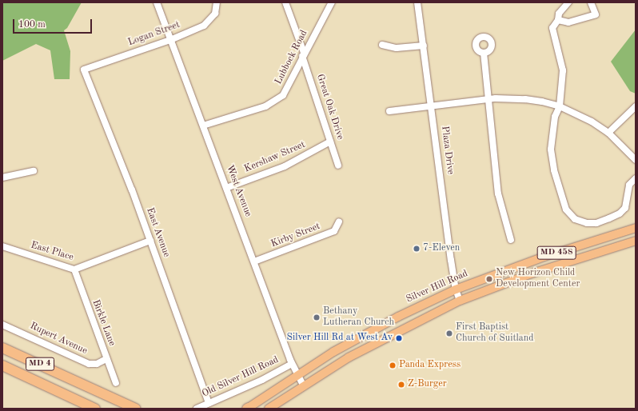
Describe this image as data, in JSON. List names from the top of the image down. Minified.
{"streets":{"highway":["MD 4"],"main road":["MD 458","Silver Hill Road"],"street":["Logan Street","Lubbock Road","Great Oak Drive","Plaza Drive","Kershaw Street","West Avenue","East Avenue","Kirby Street","East Place","Birkle Lane","Rupert Avenue","Old Silver Hill Road"]},"crossings":[["Logan Street","West Avenue"],["Logan Street","East Avenue"],["Lubbock Road","Great Oak Drive"],["Lubbock Road","West Avenue"],["Great Oak Drive","Kershaw Street"],["Plaza Drive","MD 458"],["Plaza Drive","Silver Hill Road"],["Kershaw Street","West Avenue"],["West Avenue","Kirby Street"],["West Avenue","MD 458"],["West Avenue","Silver Hill Road"],["West Avenue","Old Silver Hill Road"],["East Avenue","East Place"],["East Avenue","Old Silver Hill Road"],["East Place","Birkle Lane"],["Birkle Lane","Rupert Avenue"]],"places":["7-Eleven","New Horizon Child Development Center","Bethany Lutheran Church","First Baptist Church of Suitland","Silver Hill Rd at West Av","Panda Express","Z-Burger"],"scale_bar":"100 m"}
